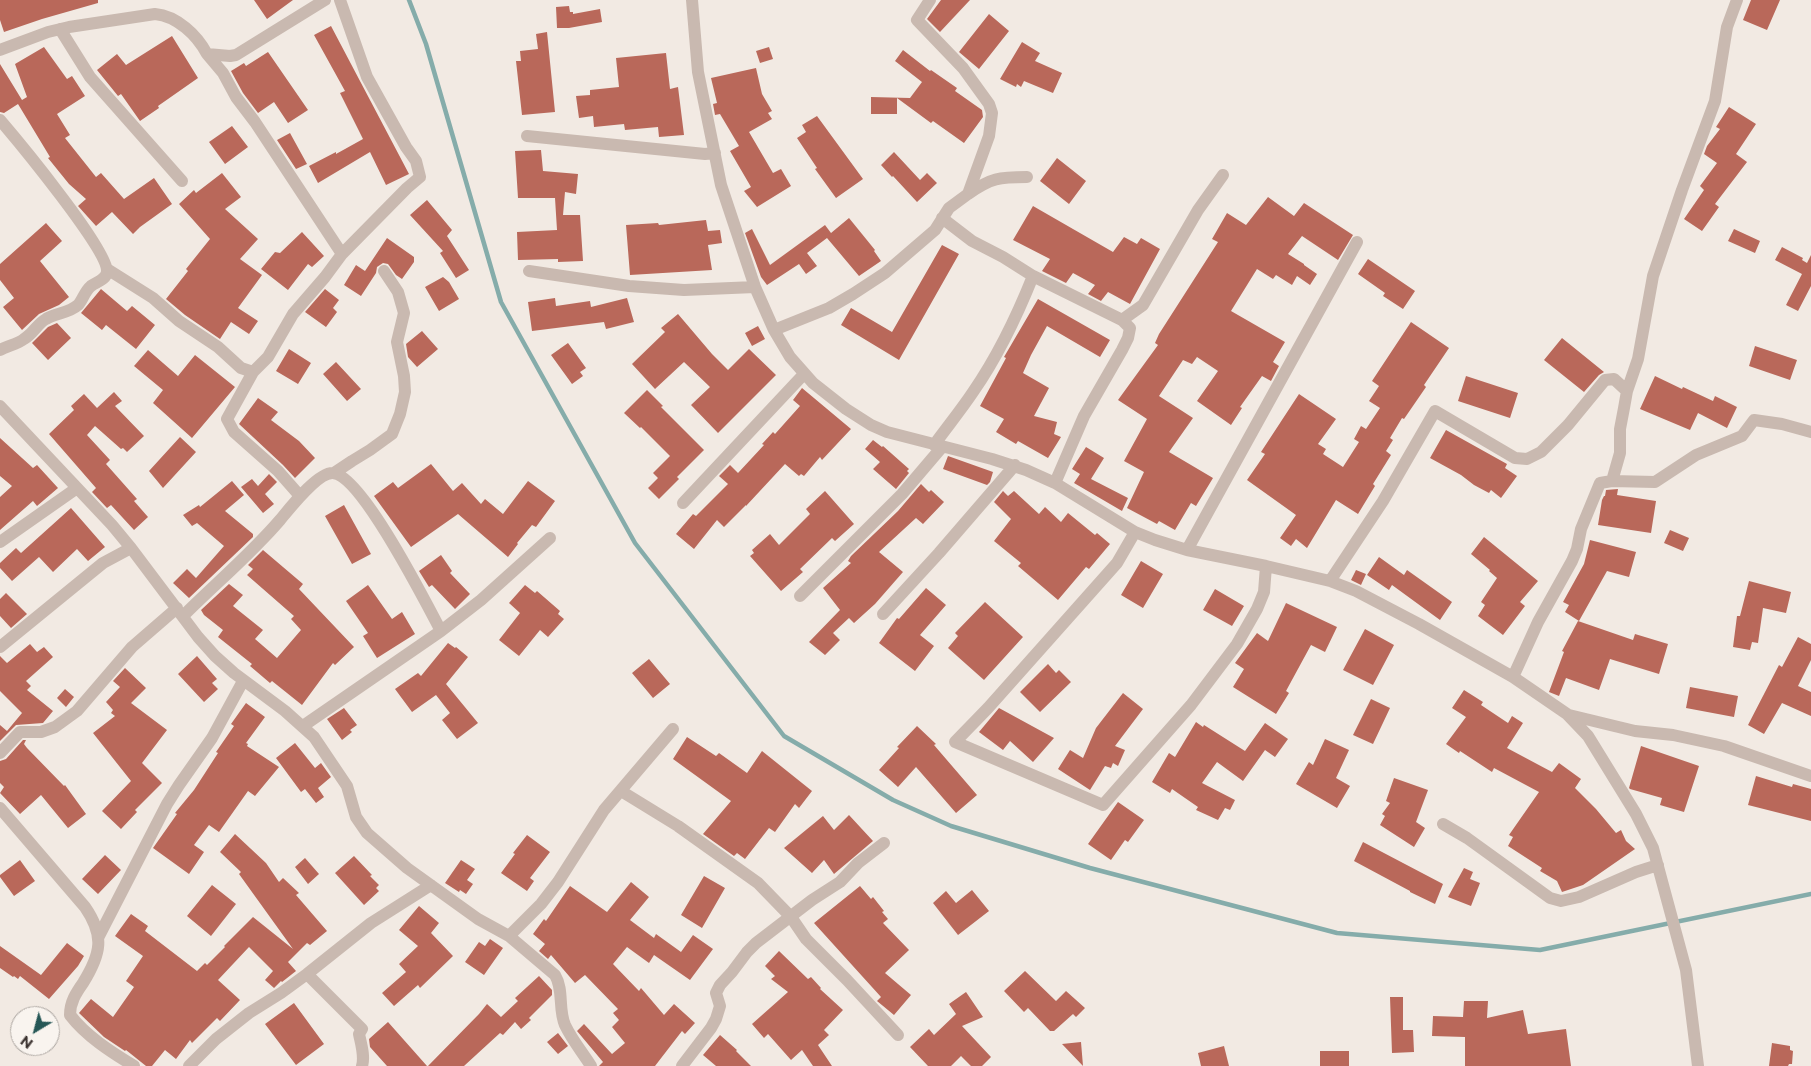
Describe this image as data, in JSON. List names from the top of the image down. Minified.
{"north":"bottom left"}
